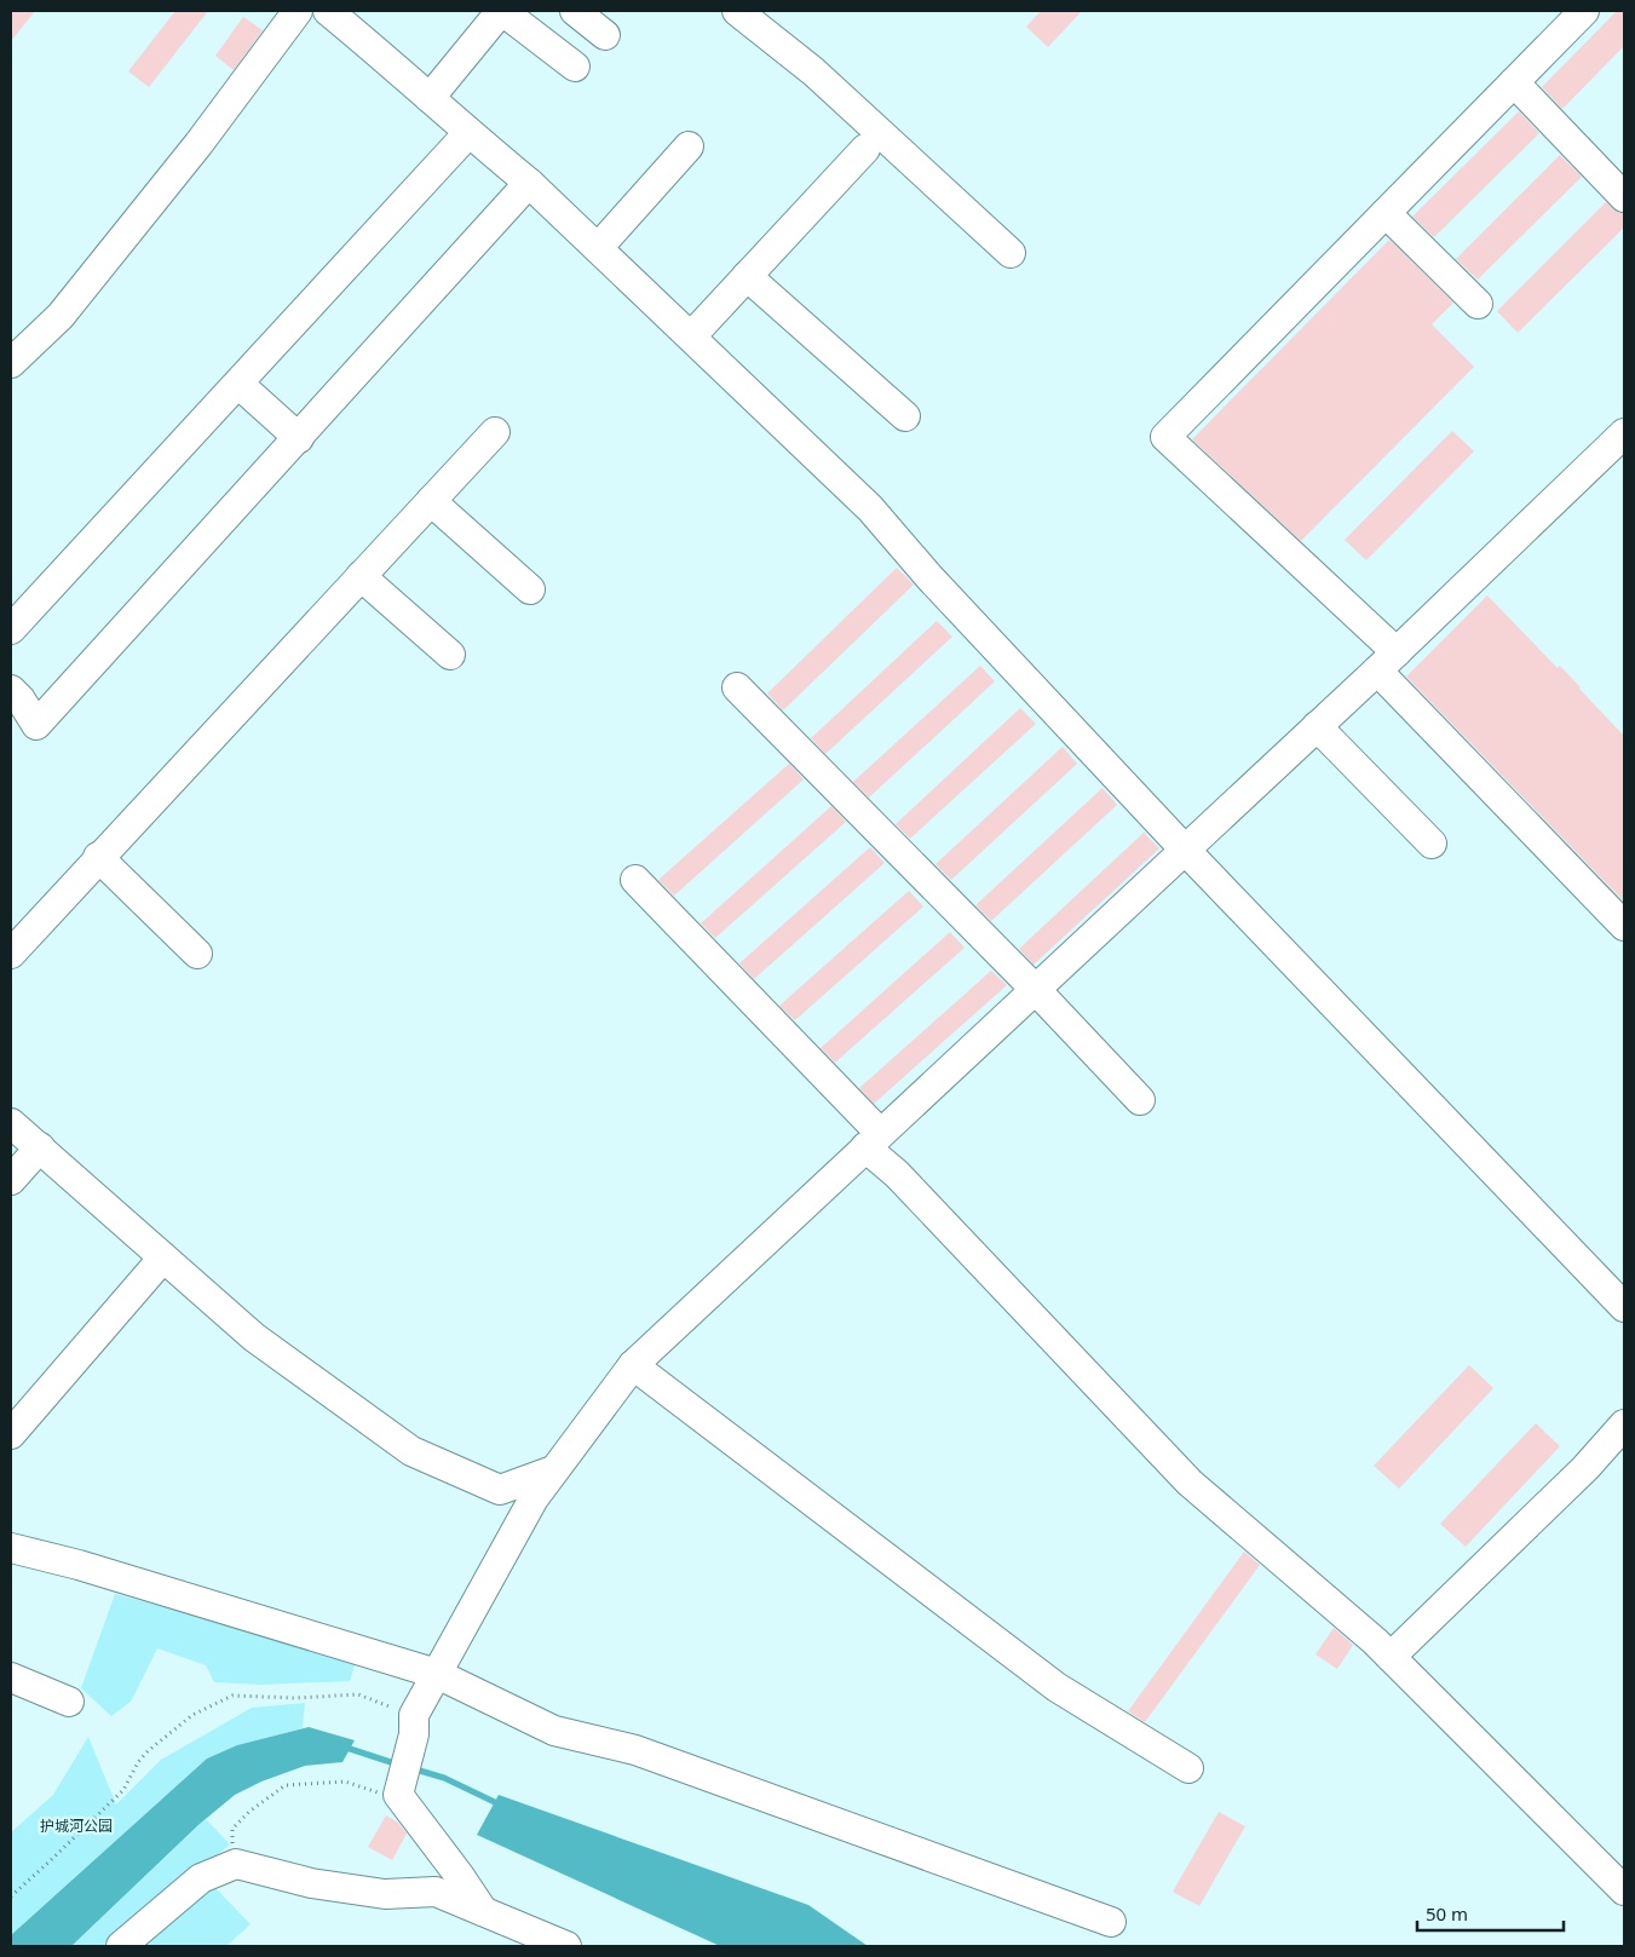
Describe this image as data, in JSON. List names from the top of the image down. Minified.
{"parks":["护城河公园"],"scale_bar":"50 m"}
